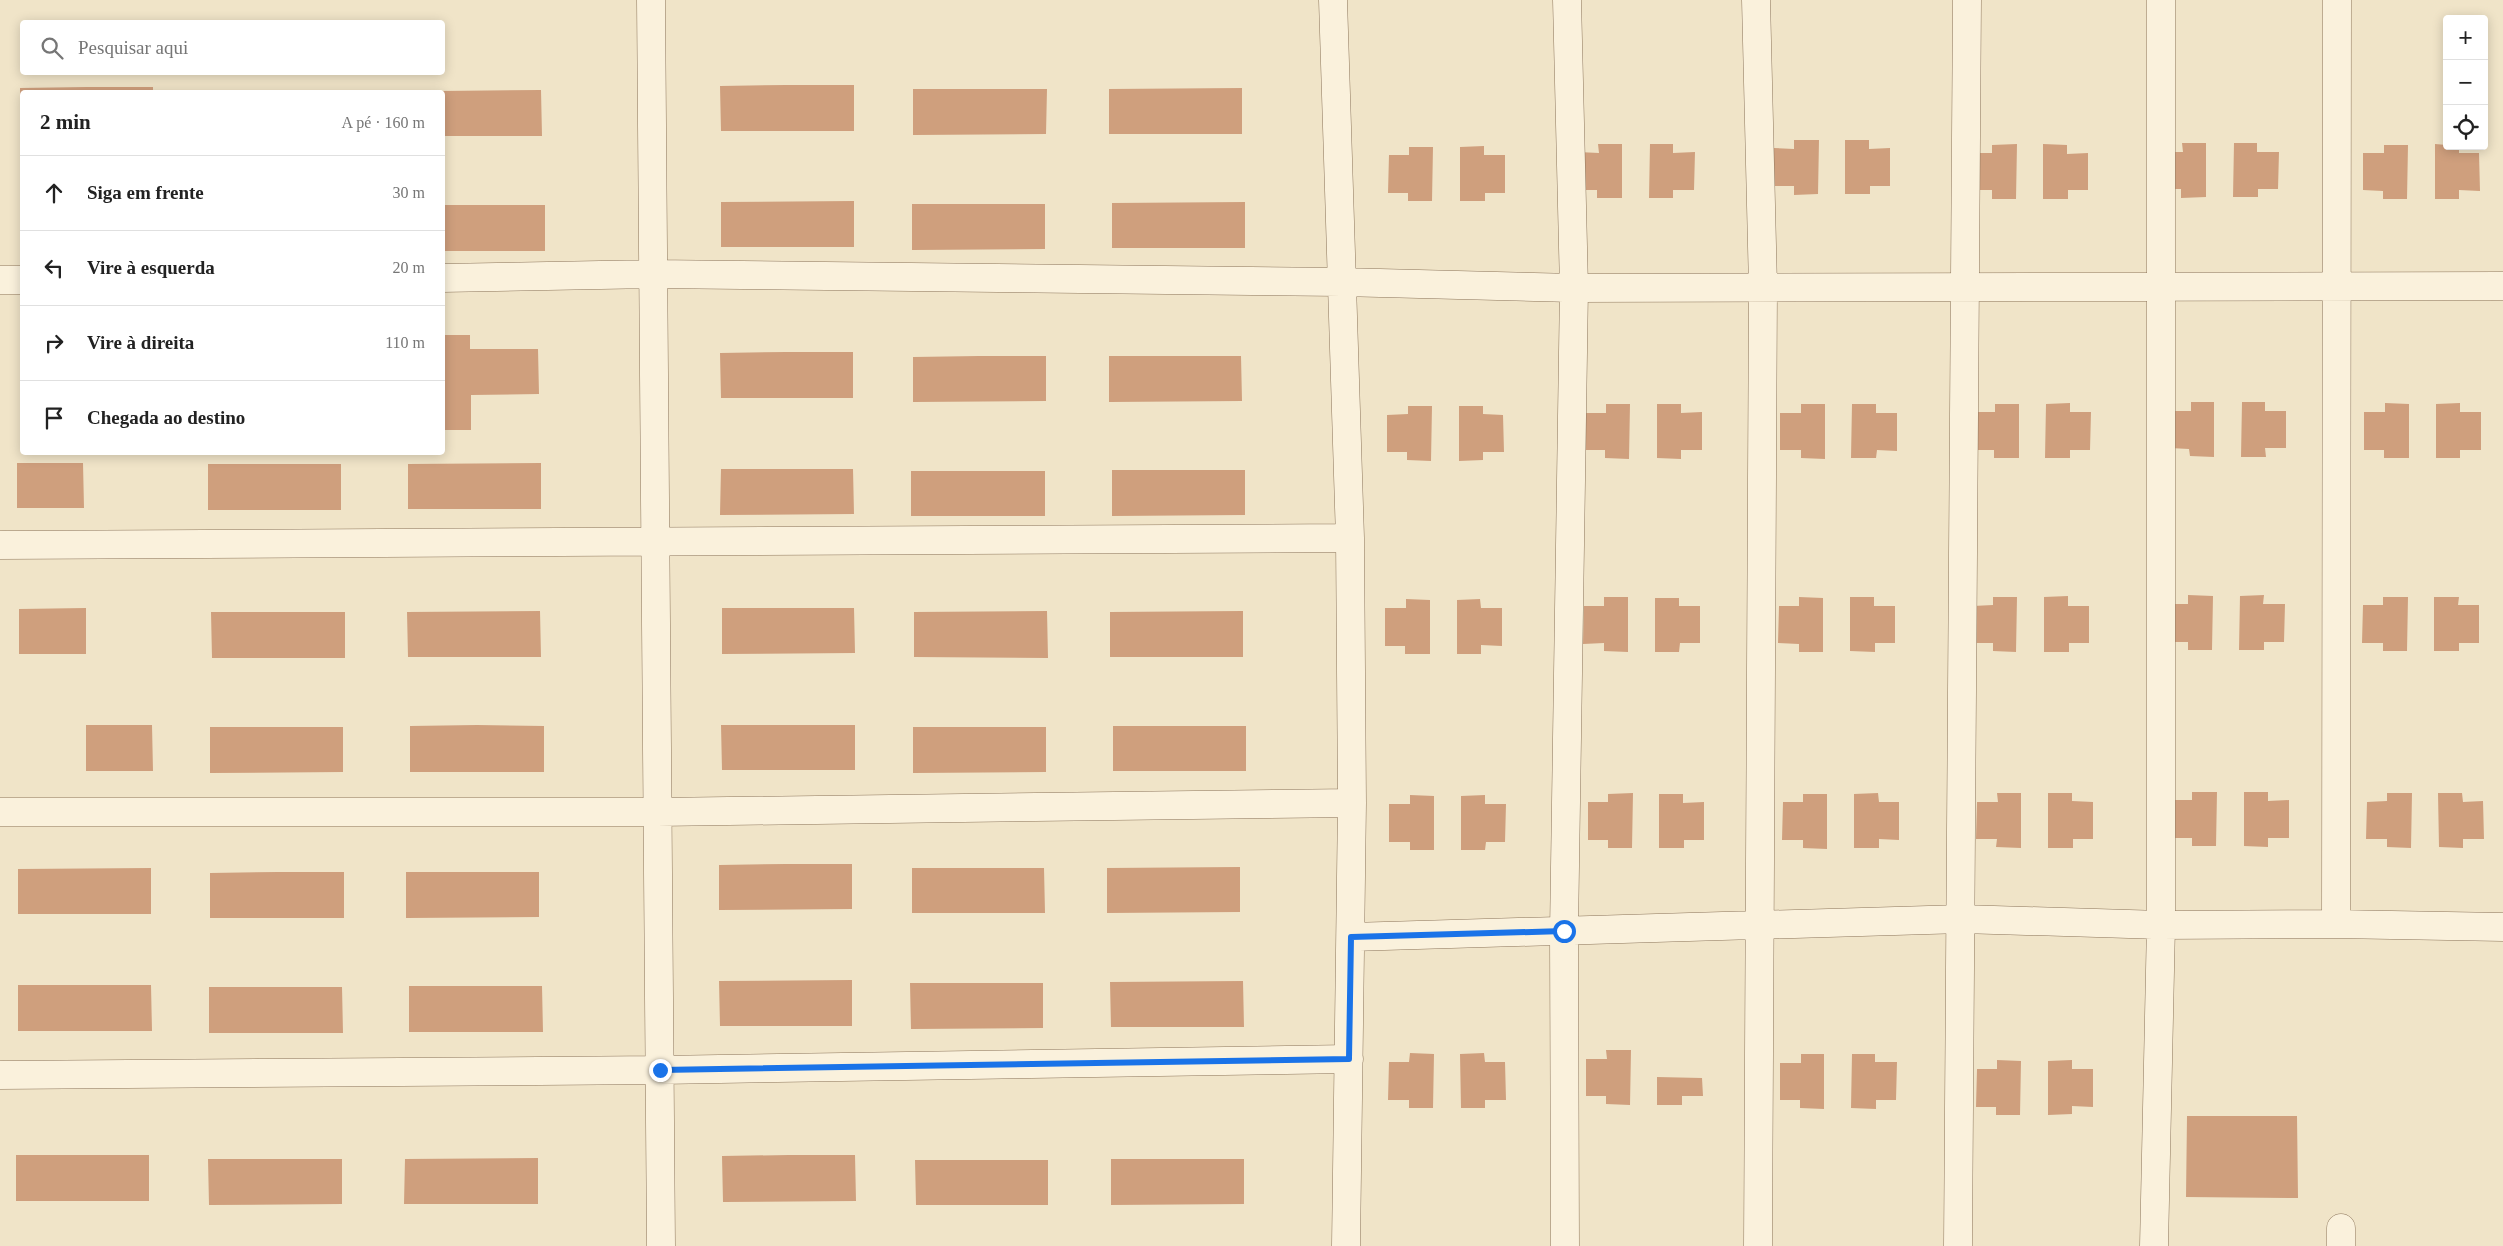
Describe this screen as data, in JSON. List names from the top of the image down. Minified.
{"page":{"map_buttons":["+","−"],"search":"Pesquisar aqui","heading":["2 min","A pé · 160 m"],"list":[["Siga em frente","30 m"],["Vire à esquerda","20 m"],["Vire à direita","110 m"],"Chegada ao destino"]}}
